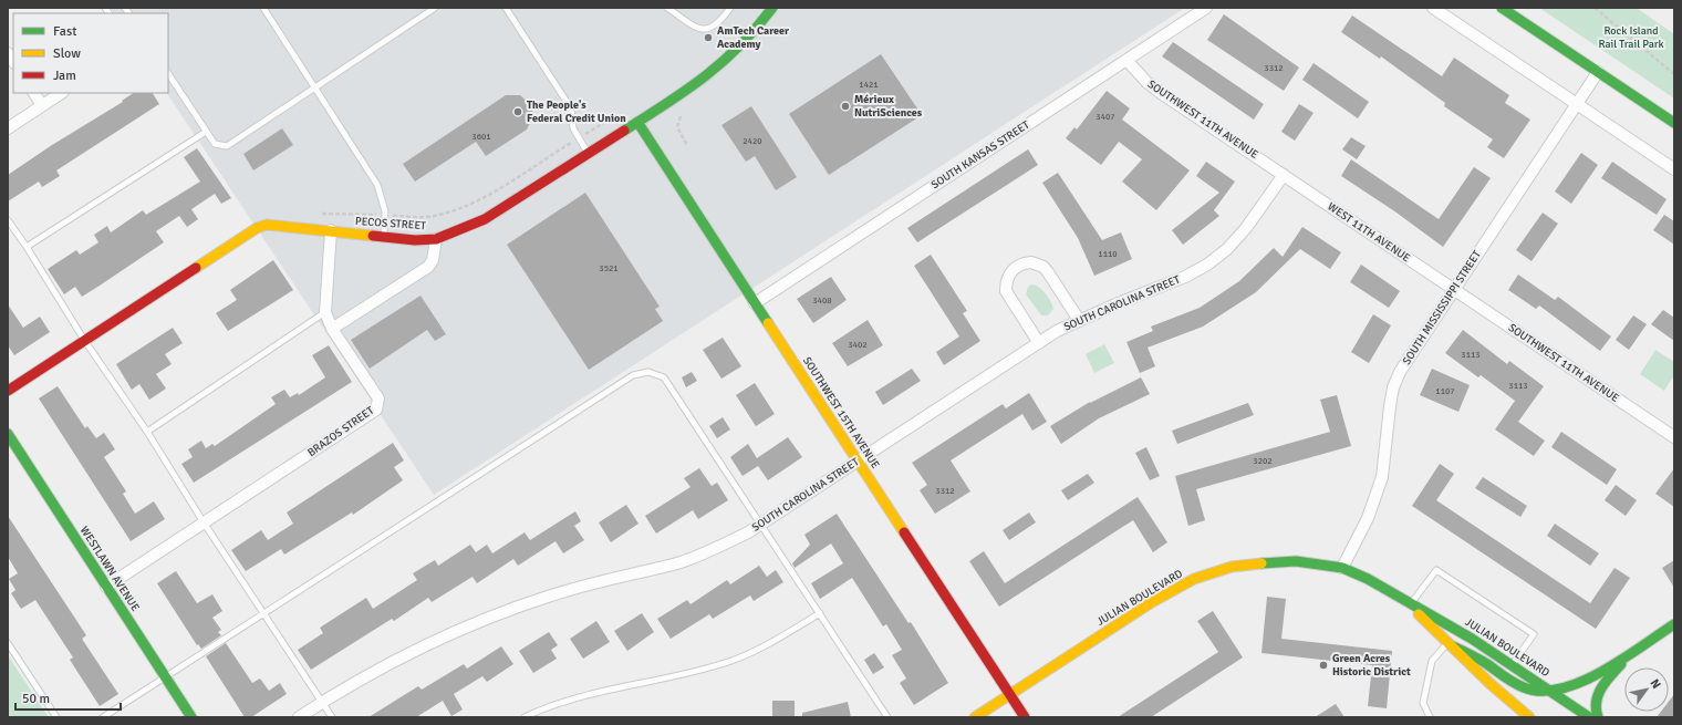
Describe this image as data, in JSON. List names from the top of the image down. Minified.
{"streets":{"street":["SOUTHWEST 11TH AVENUE","SOUTH KANSAS STREET","PECOS STREET","WEST 11TH AVENUE","SOUTH CAROLINA STREET","SOUTH MISSISSIPPI STREET","SOUTHWEST 15TH AVENUE","BRAZOS STREET","WESTLAWN AVENUE","JULIAN BOULEVARD"]},"crossings":[["SOUTHWEST 11TH AVENUE","SOUTH KANSAS STREET"],["SOUTHWEST 11TH AVENUE","WEST 11TH AVENUE"],["SOUTHWEST 11TH AVENUE","SOUTH CAROLINA STREET"],["SOUTHWEST 11TH AVENUE","SOUTH MISSISSIPPI STREET"],["SOUTH KANSAS STREET","SOUTHWEST 15TH AVENUE"],["PECOS STREET","SOUTHWEST 15TH AVENUE"],["WEST 11TH AVENUE","SOUTH CAROLINA STREET"],["WEST 11TH AVENUE","SOUTH MISSISSIPPI STREET"],["SOUTH CAROLINA STREET","SOUTHWEST 15TH AVENUE"],["SOUTH MISSISSIPPI STREET","JULIAN BOULEVARD"],["SOUTHWEST 15TH AVENUE","JULIAN BOULEVARD"],["BRAZOS STREET","WESTLAWN AVENUE"]],"parks":["Rock Island Rail Trail Park"],"places":["AmTech Career Academy","Mérieux NutriSciences","The People's Federal Credit Union","Green Acres Historic District"],"house_numbers":["3312","1421","3407","3601","2420","1110","3521","3408","3402","3113","3113","1107","3202","3312"],"legend":["Fast","Slow","Jam"],"scale_bar":"50 m","north":"top right"}
